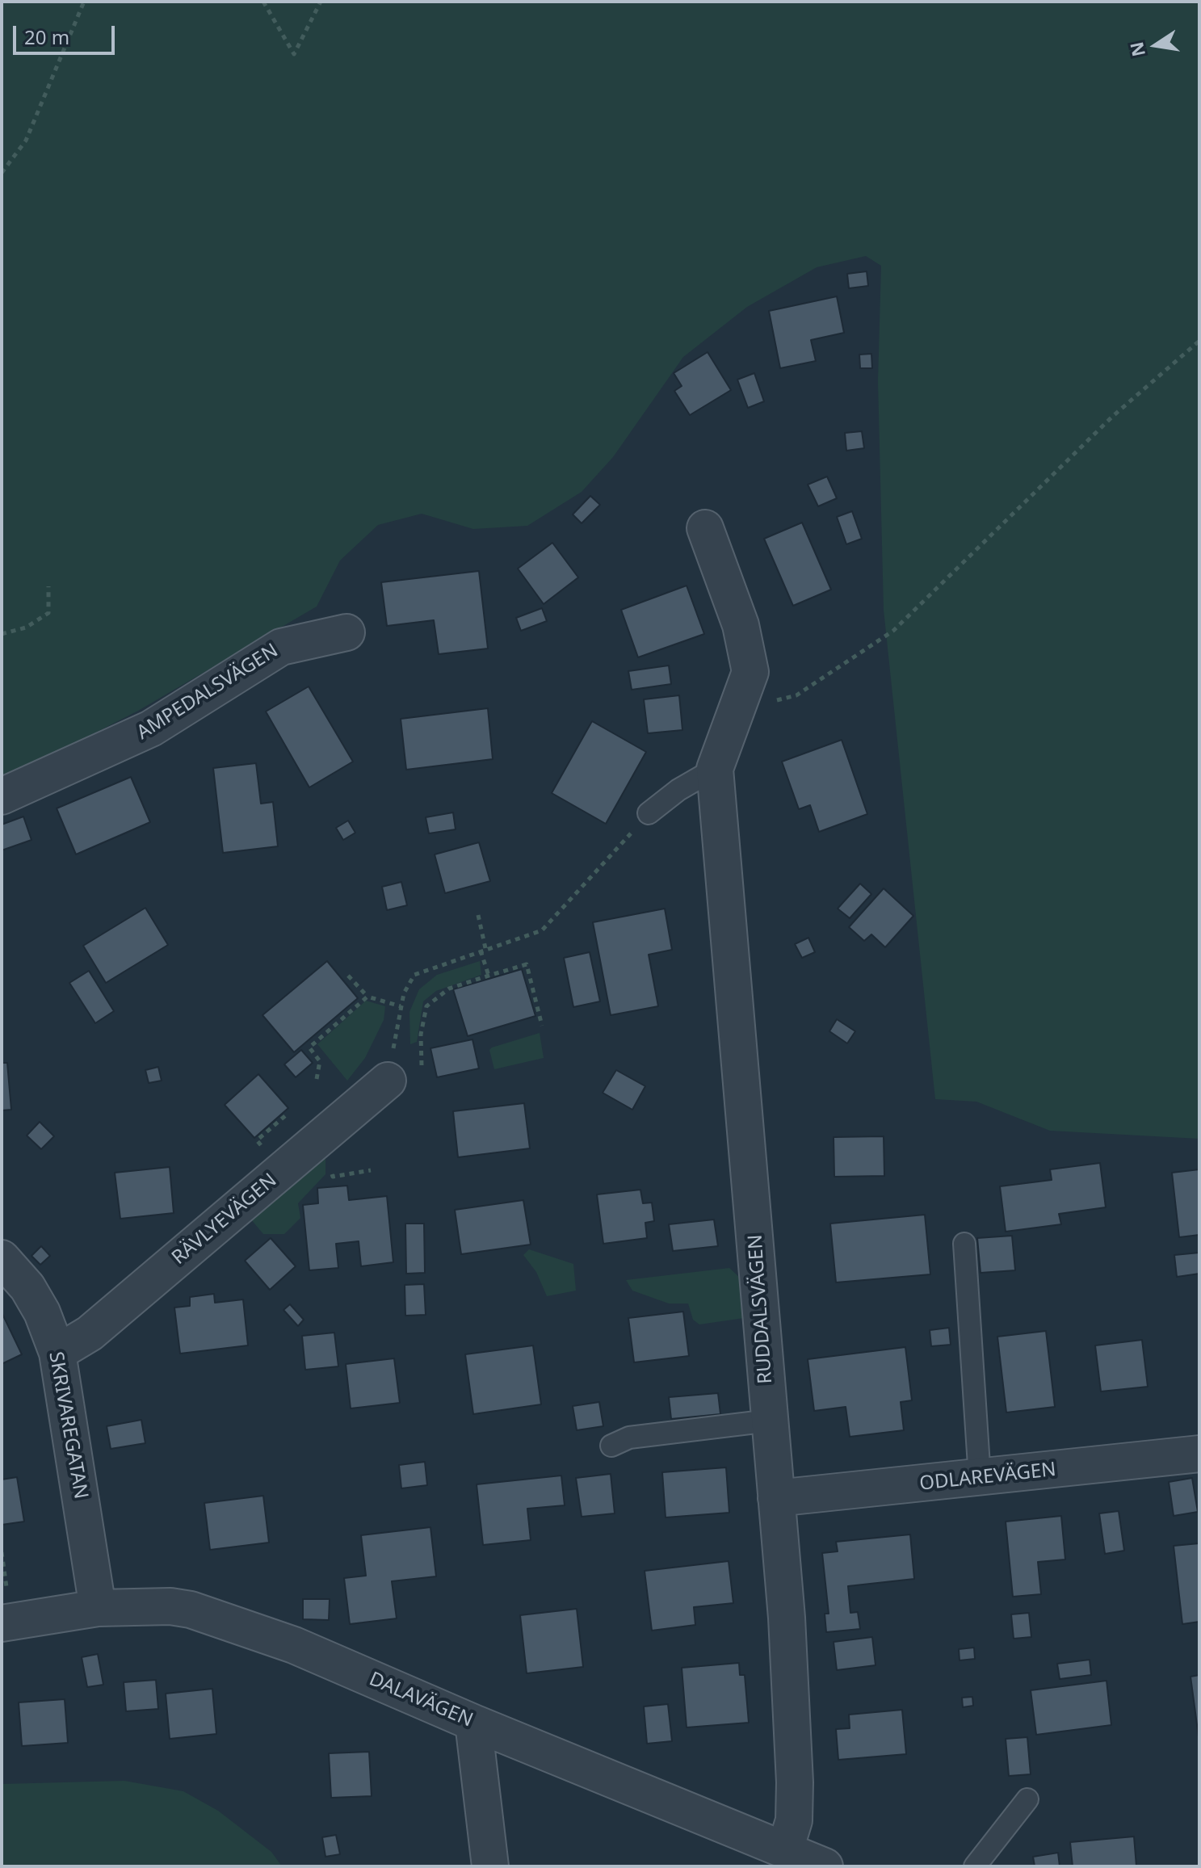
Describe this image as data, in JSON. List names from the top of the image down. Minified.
{"streets":{"street":["AMPEDALSVÄGEN","RÄVLYEVÄGEN","RUDDALSVÄGEN","SKRIVAREGATAN","ODLAREVÄGEN","DALAVÄGEN"]},"crossings":[["RÄVLYEVÄGEN","SKRIVAREGATAN"],["RUDDALSVÄGEN","ODLAREVÄGEN"],["RUDDALSVÄGEN","DALAVÄGEN"],["SKRIVAREGATAN","DALAVÄGEN"]],"scale_bar":"20 m","north":"left"}
